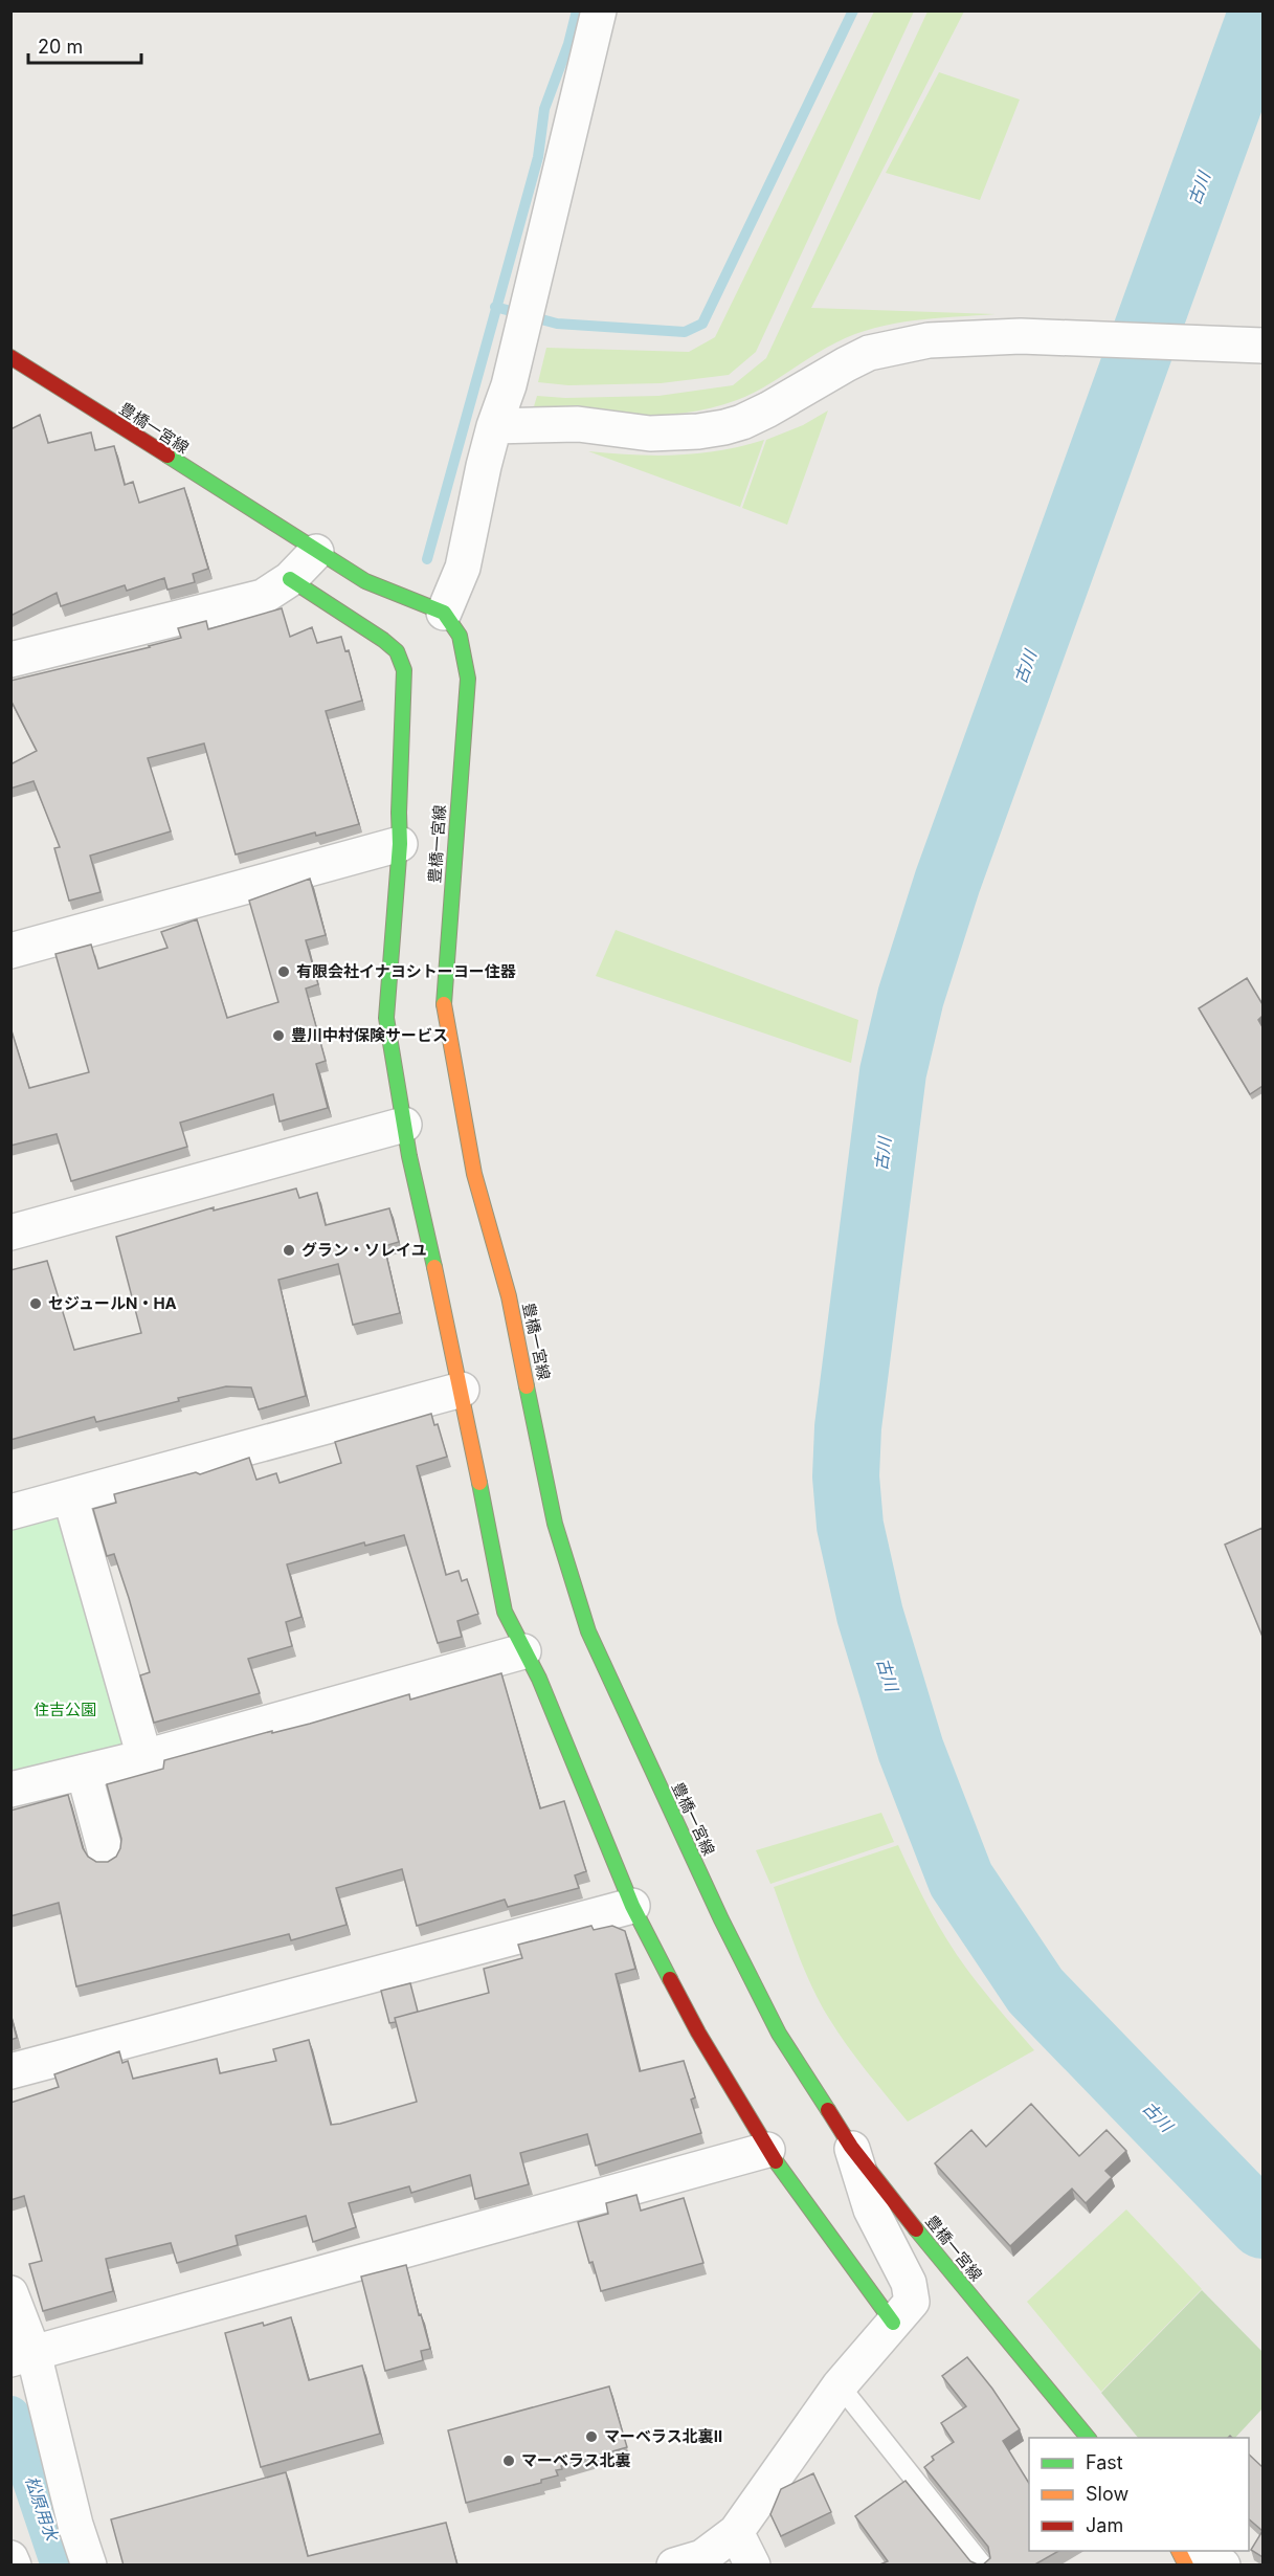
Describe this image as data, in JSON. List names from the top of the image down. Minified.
{"streets":{"main road":["豊橋一宮線"]},"water":["古川","松原用水"],"parks":["住吉公園"],"places":["有限会社イナヨシトーヨー住器","豊川中村保険サービス","グラン・ソレイユ","セジュールN・HA","マーベラス北裏Ⅱ","マーベラス北裏"],"legend":["Fast","Slow","Jam"],"scale_bar":"20 m"}
